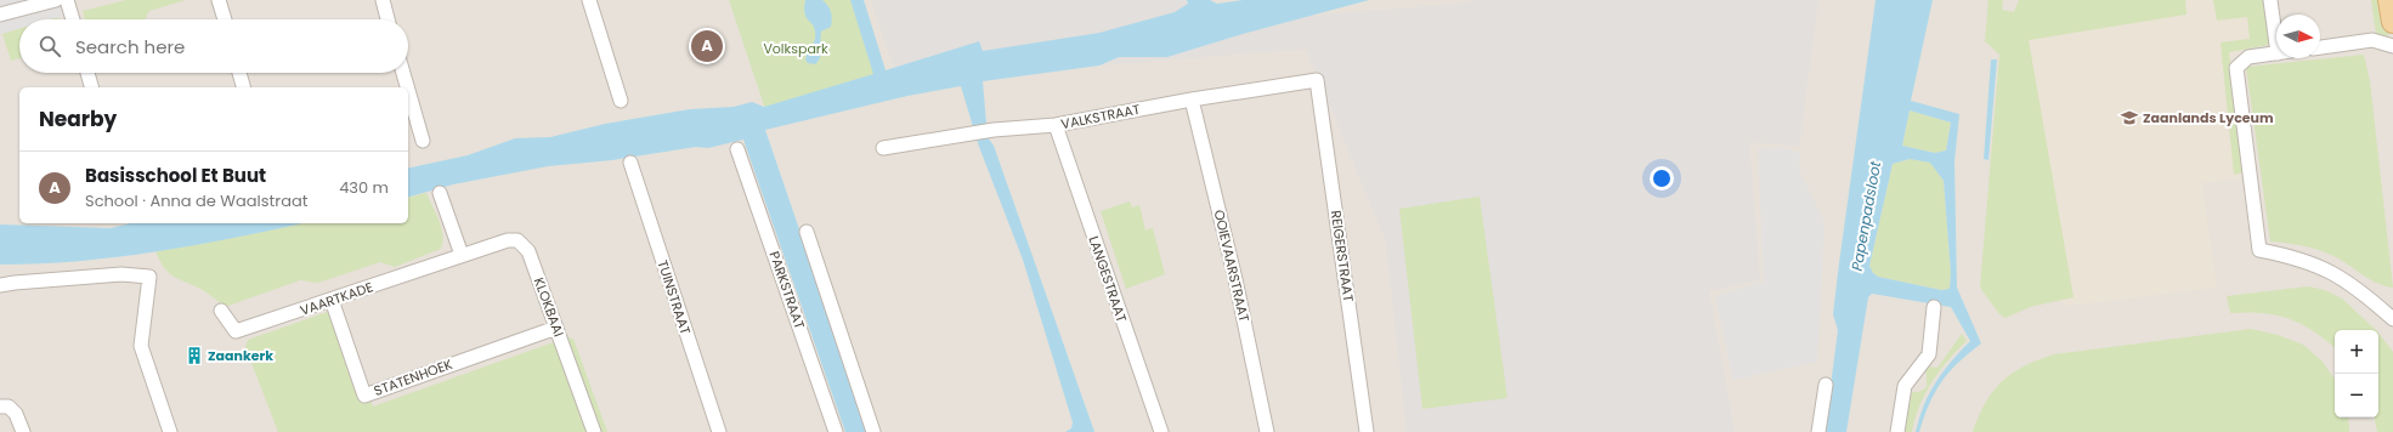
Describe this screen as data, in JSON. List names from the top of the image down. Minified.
{"streets":{"street":["VALKSTRAAT","REIGERSTRAAT","OOIEVAARSTRAAT","LANGESTRAAT","PARKSTRAAT","TUINSTRAAT","VAARTKADE","KLOKBAAI","STATENHOEK"]},"crossings":[["VALKSTRAAT","REIGERSTRAAT"],["VALKSTRAAT","OOIEVAARSTRAAT"],["VALKSTRAAT","LANGESTRAAT"],["VAARTKADE","KLOKBAAI"],["VAARTKADE","STATENHOEK"],["KLOKBAAI","STATENHOEK"]],"water":["Papenpadsloot"],"parks":["Volkspark"],"places":{"school or university":["Zaanlands Lyceum"],"building":["Zaankerk"]},"north":"right","page":{"search":"Search here","pins":"A","heading":"Nearby","list":[{"mark":"A","name":"Basisschool Et Buut","note":"School · Anna de Waalstraat","value":"430 m"}],"map_buttons":["+","−"]}}
